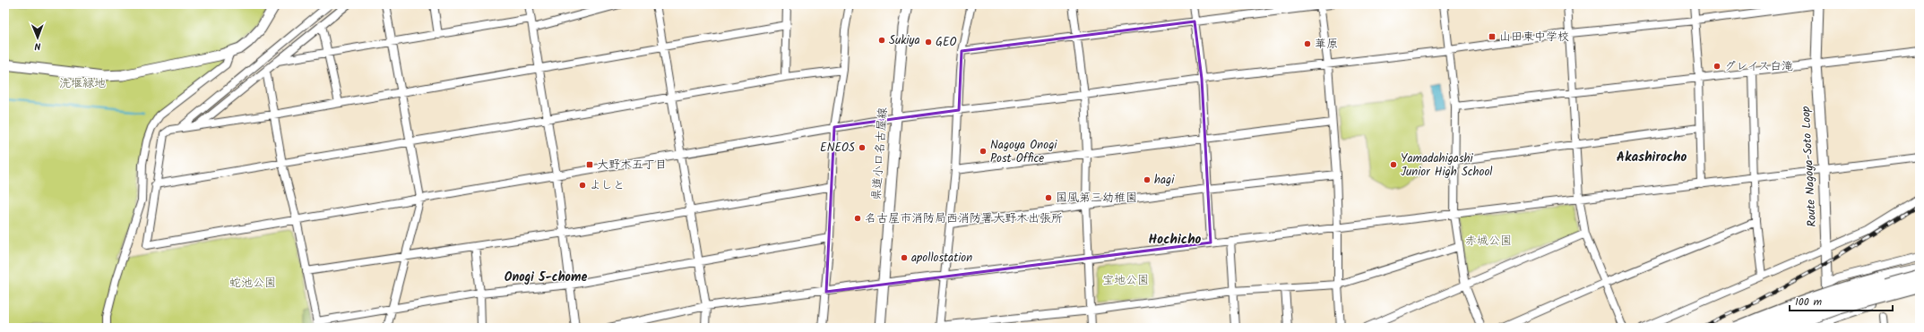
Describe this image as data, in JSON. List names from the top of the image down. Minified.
{"streets":{"main road":["県道小口名古屋線","Route Nagoya-Soto Loop"]},"districts":["Akashirocho","Hochicho","Onogi 5-chome"],"parks":["洗堰緑地","赤城公園","宝地公園","蛇池公園"],"places":{"transit":["山田東中学校","大野木五丁目"],"other":["Sukiya","GEO","華原","グレイス白滝","ENEOS","Nagoya Onogi Post Office","Yamadahigashi Junior High School","hagi","よしと","国風第三幼稚園","名古屋市消防局西消防署大野木出張所","apollostation"]},"scale_bar":"100 m","north":"bottom"}
